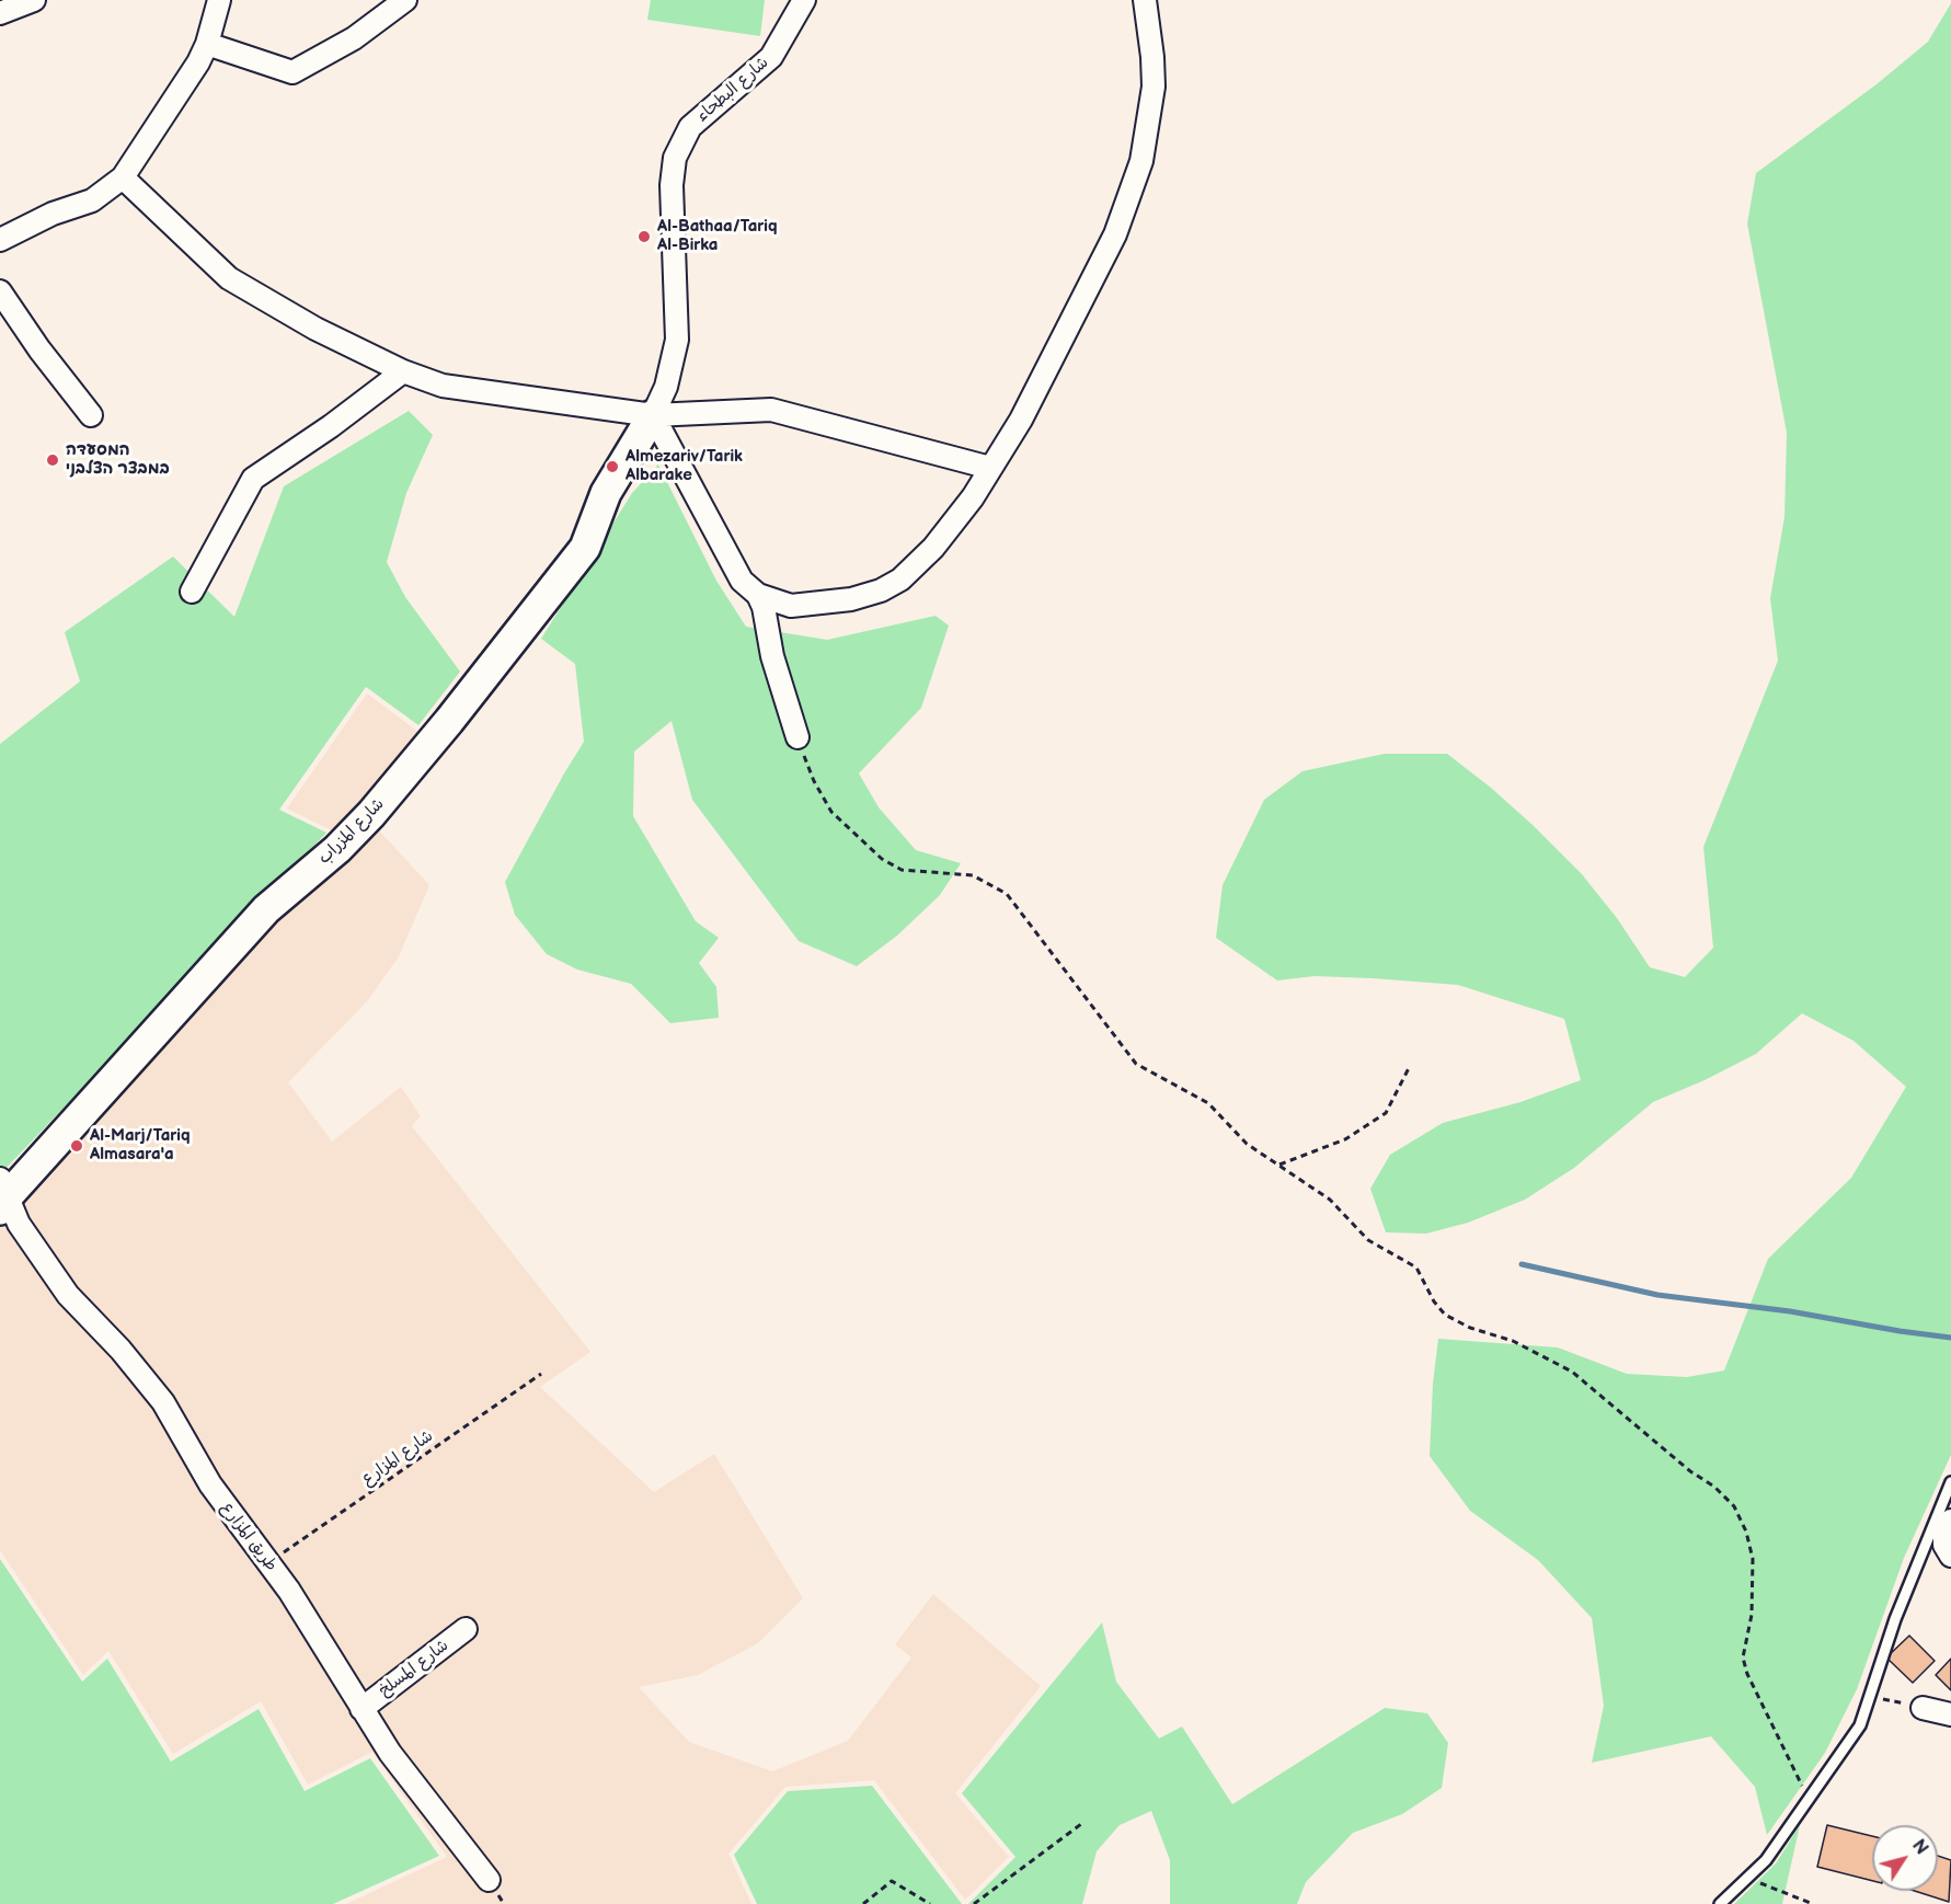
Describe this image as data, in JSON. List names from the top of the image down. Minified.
{"streets":{"street":["شارع البطحاء","شارع المزراب","طريق المزارع","شارع المسلخ"],"path":["شارع المزارع"]},"crossings":[["شارع البطحاء","شارع المزراب"],["شارع المزراب","طريق المزارع"],["شارع المزارع","طريق المزارع"],["طريق المزارع","شارع المسلخ"]],"places":["Al-Bathaa/Tariq Al-Birka","המסעדה במבצר הצלבני","Almezariv/Tarik Albarake","Al-Marj/Tariq Almasara'a"],"north":"top right"}
